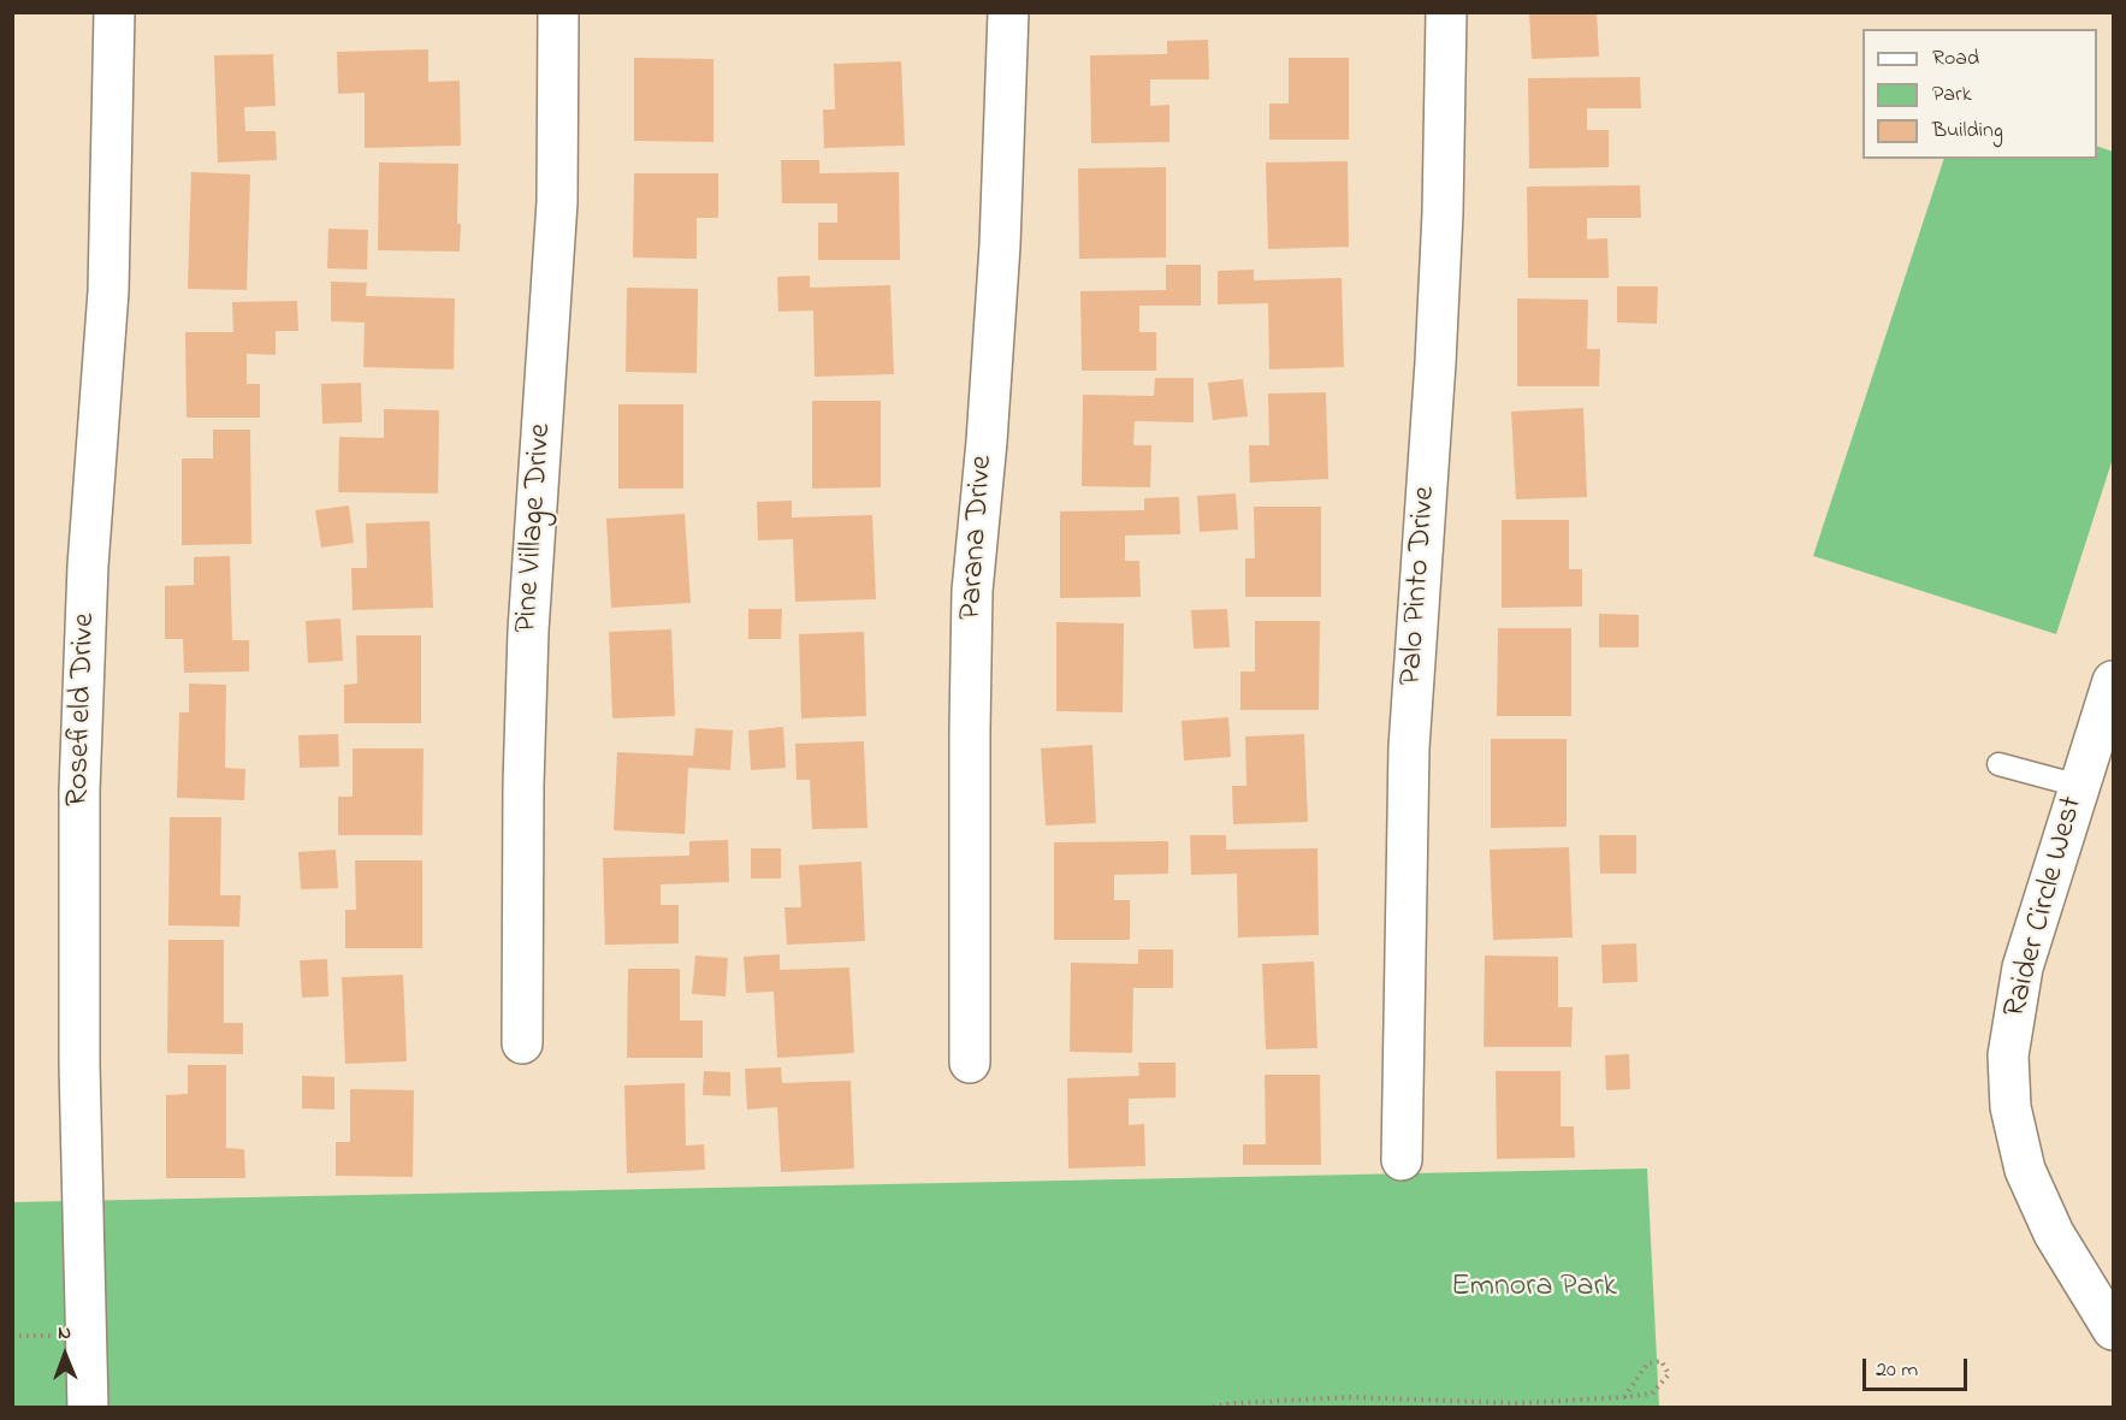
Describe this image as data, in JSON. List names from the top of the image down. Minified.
{"streets":{"street":["Pine Village Drive","Parana Drive","Palo Pinto Drive","Rosefield Drive","Raider Circle West"]},"parks":["Emnora Park"],"legend":["Road","Park","Building"],"scale_bar":"20 m","north":"top"}
